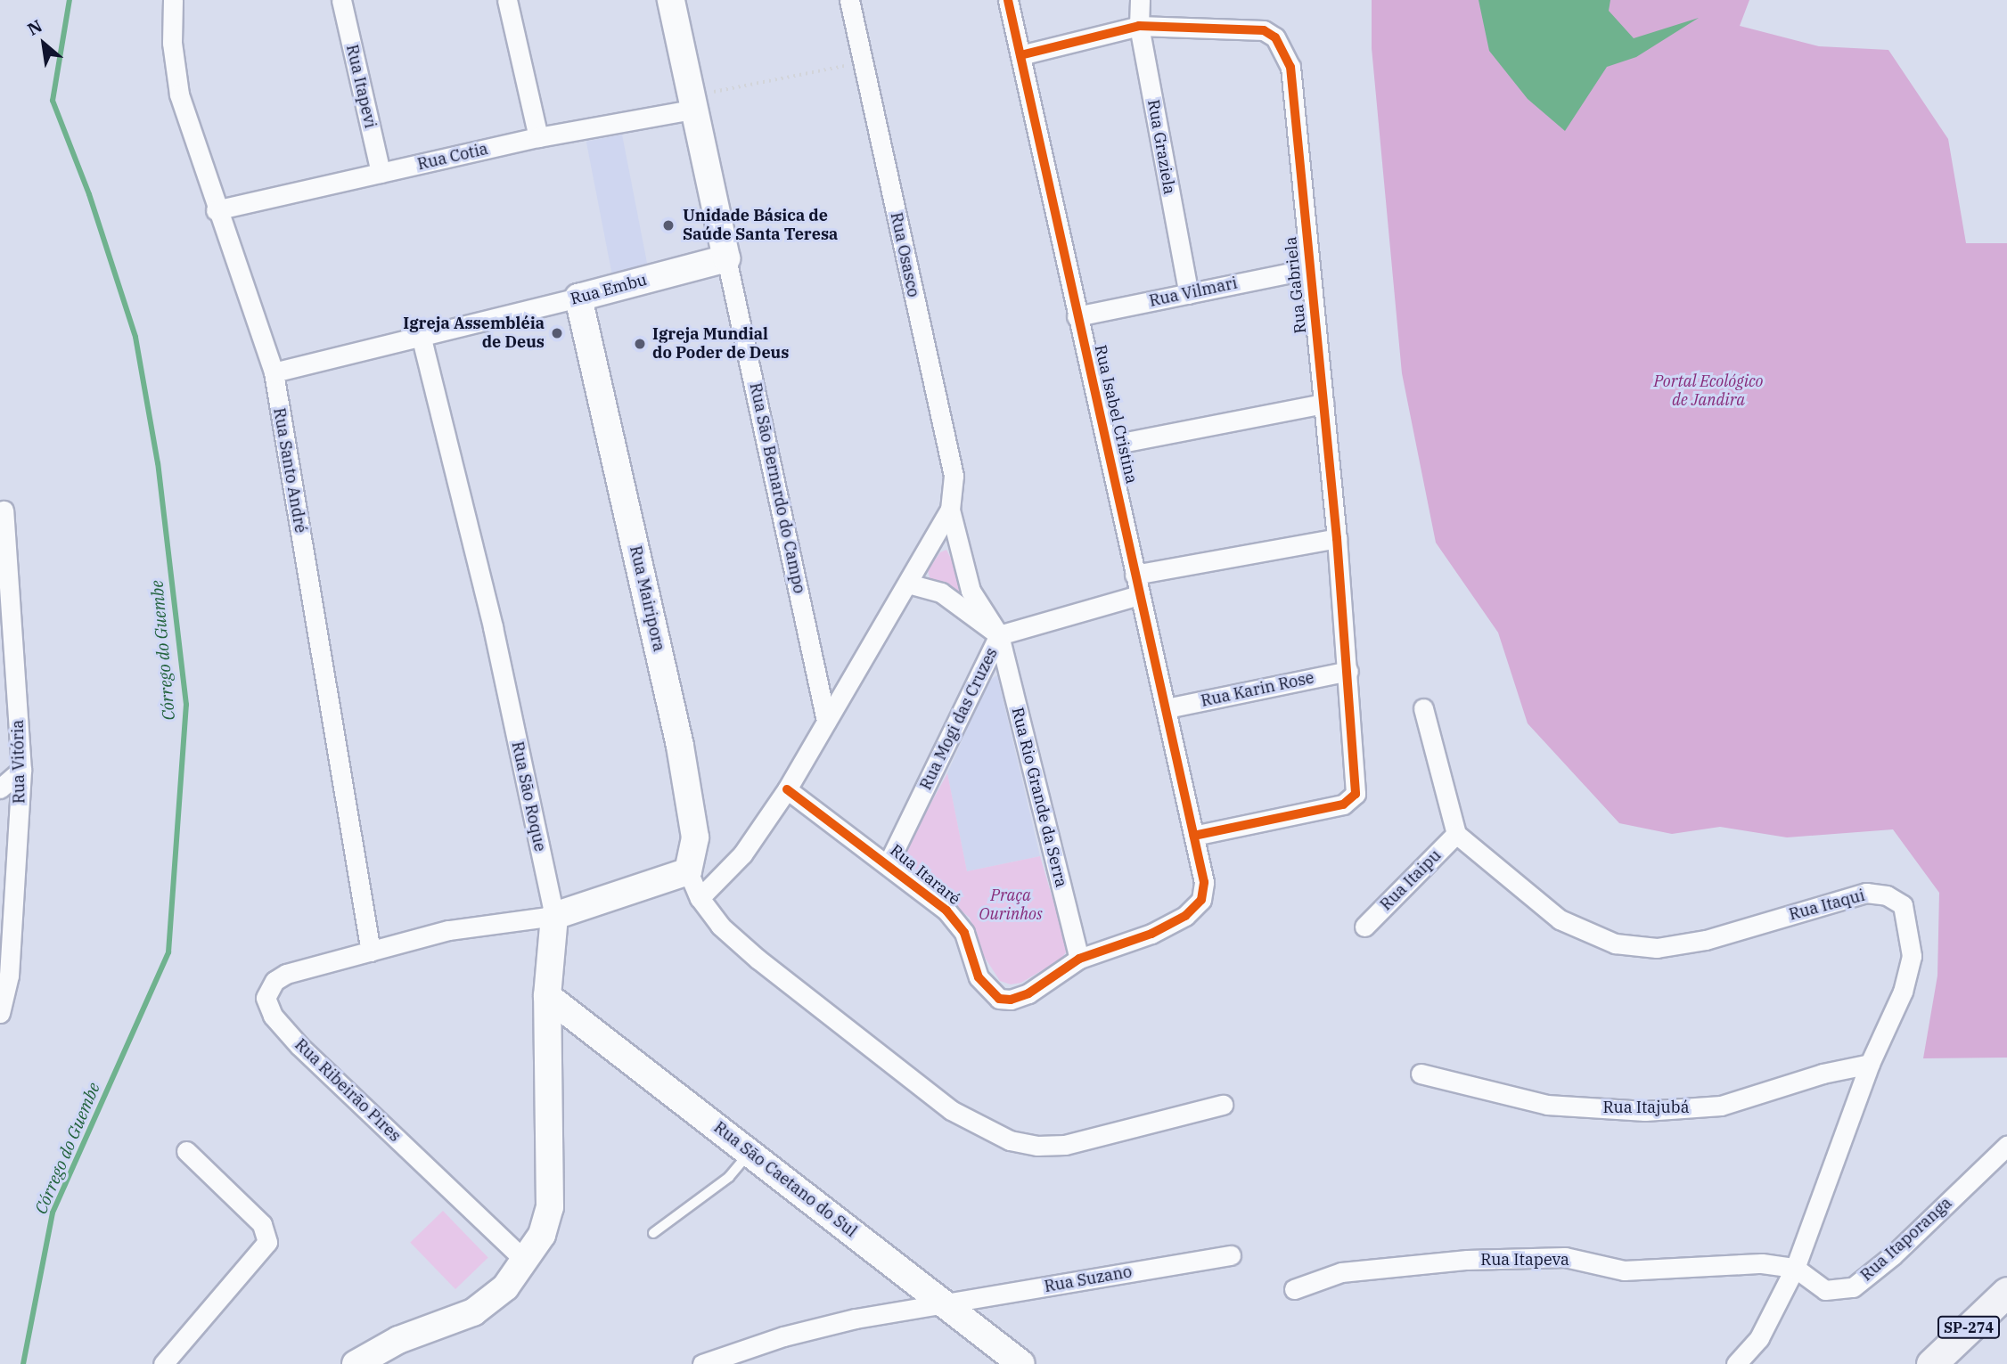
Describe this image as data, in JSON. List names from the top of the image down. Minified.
{"streets":{"main road":["SP-274"],"street":["Rua Itapevi","Rua Graziela","Rua Cotia","Rua Osasco","Rua Gabriela","Rua Embu","Rua Vilmari","Rua Isabel Cristina","Rua Santo André","Rua São Bernardo do Campo","Rua Mairipora","Rua Karin Rose","Rua Mogi das Cruzes","Rua Vitória","Rua São Roque","Rua Rio Grande da Serra","Rua Itararé","Rua Itaipu","Rua Itaqui","Rua Ribeirão Pires","Rua Itajubá","Rua São Caetano do Sul","Rua Itaporanga","Rua Itapeva","Rua Suzano"]},"crossings":[["Rua Itapevi","Rua Cotia"],["Rua Graziela","Rua Gabriela"],["Rua Graziela","Rua Vilmari"],["Rua Cotia","Rua Santo André"],["Rua Cotia","Rua São Bernardo do Campo"],["Rua Osasco","Rua São Bernardo do Campo"],["Rua Osasco","Rua Mogi das Cruzes"],["Rua Osasco","Rua Rio Grande da Serra"],["Rua Osasco","Rua Itararé"],["Rua Gabriela","Rua Vilmari"],["Rua Gabriela","Rua Isabel Cristina"],["Rua Gabriela","Rua Karin Rose"],["Rua Embu","Rua Santo André"],["Rua Embu","Rua São Bernardo do Campo"],["Rua Embu","Rua Mairipora"],["Rua Embu","Rua São Roque"],["Rua Vilmari","Rua Isabel Cristina"],["Rua Isabel Cristina","Rua Karin Rose"],["Rua Isabel Cristina","Rua Rio Grande da Serra"],["Rua Isabel Cristina","Rua Itararé"],["Rua Santo André","Rua Ribeirão Pires"],["Rua Mogi das Cruzes","Rua Rio Grande da Serra"],["Rua Mogi das Cruzes","Rua Itararé"],["Rua São Roque","Rua Ribeirão Pires"],["Rua São Roque","Rua São Caetano do Sul"],["Rua Rio Grande da Serra","Rua Itararé"],["Rua Itaipu","Rua Itaqui"],["Rua Itaqui","Rua Itajubá"],["Rua Itaqui","Rua Itaporanga"],["Rua Itaqui","Rua Itapeva"],["Rua São Caetano do Sul","Rua Suzano"],["Rua Itaporanga","Rua Itapeva"]],"water":["Córrego do Guembe"],"parks":["Portal Ecológico de Jandira","Praça Ourinhos"],"places":["Unidade Básica de Saúde Santa Teresa","Igreja Assembléia de Deus","Igreja Mundial do Poder de Deus"],"north":"top left"}
